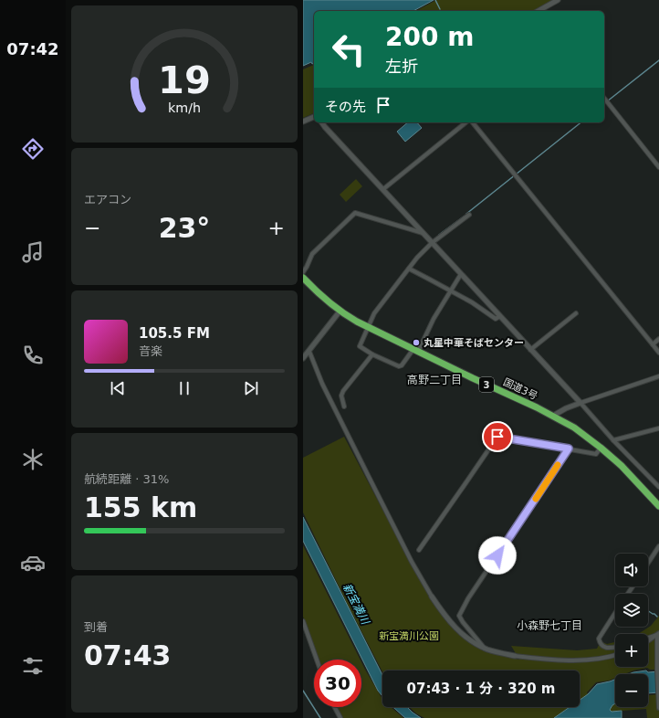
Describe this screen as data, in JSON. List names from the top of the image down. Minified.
{"streets":{"highway":["3","国道3号"]},"districts":["高野二丁目","小森野七丁目"],"water":["新宝満川"],"parks":["新宝満川公園"],"places":["丸星中華そばセンター"],"page":{"tabs":"07:42","turn":["200 m","左折"],"then":"その先","tile":["エアコン",["航続距離 · 31%","155 km"],["到着","07:43"]],"heat":["−","23°","+"],"song":["105.5 FM","音楽"],"map_buttons":["+","−"],"limit":"30","trip":"07:43 · 1 分 · 320 m","gauge":["19","km/h"]}}
